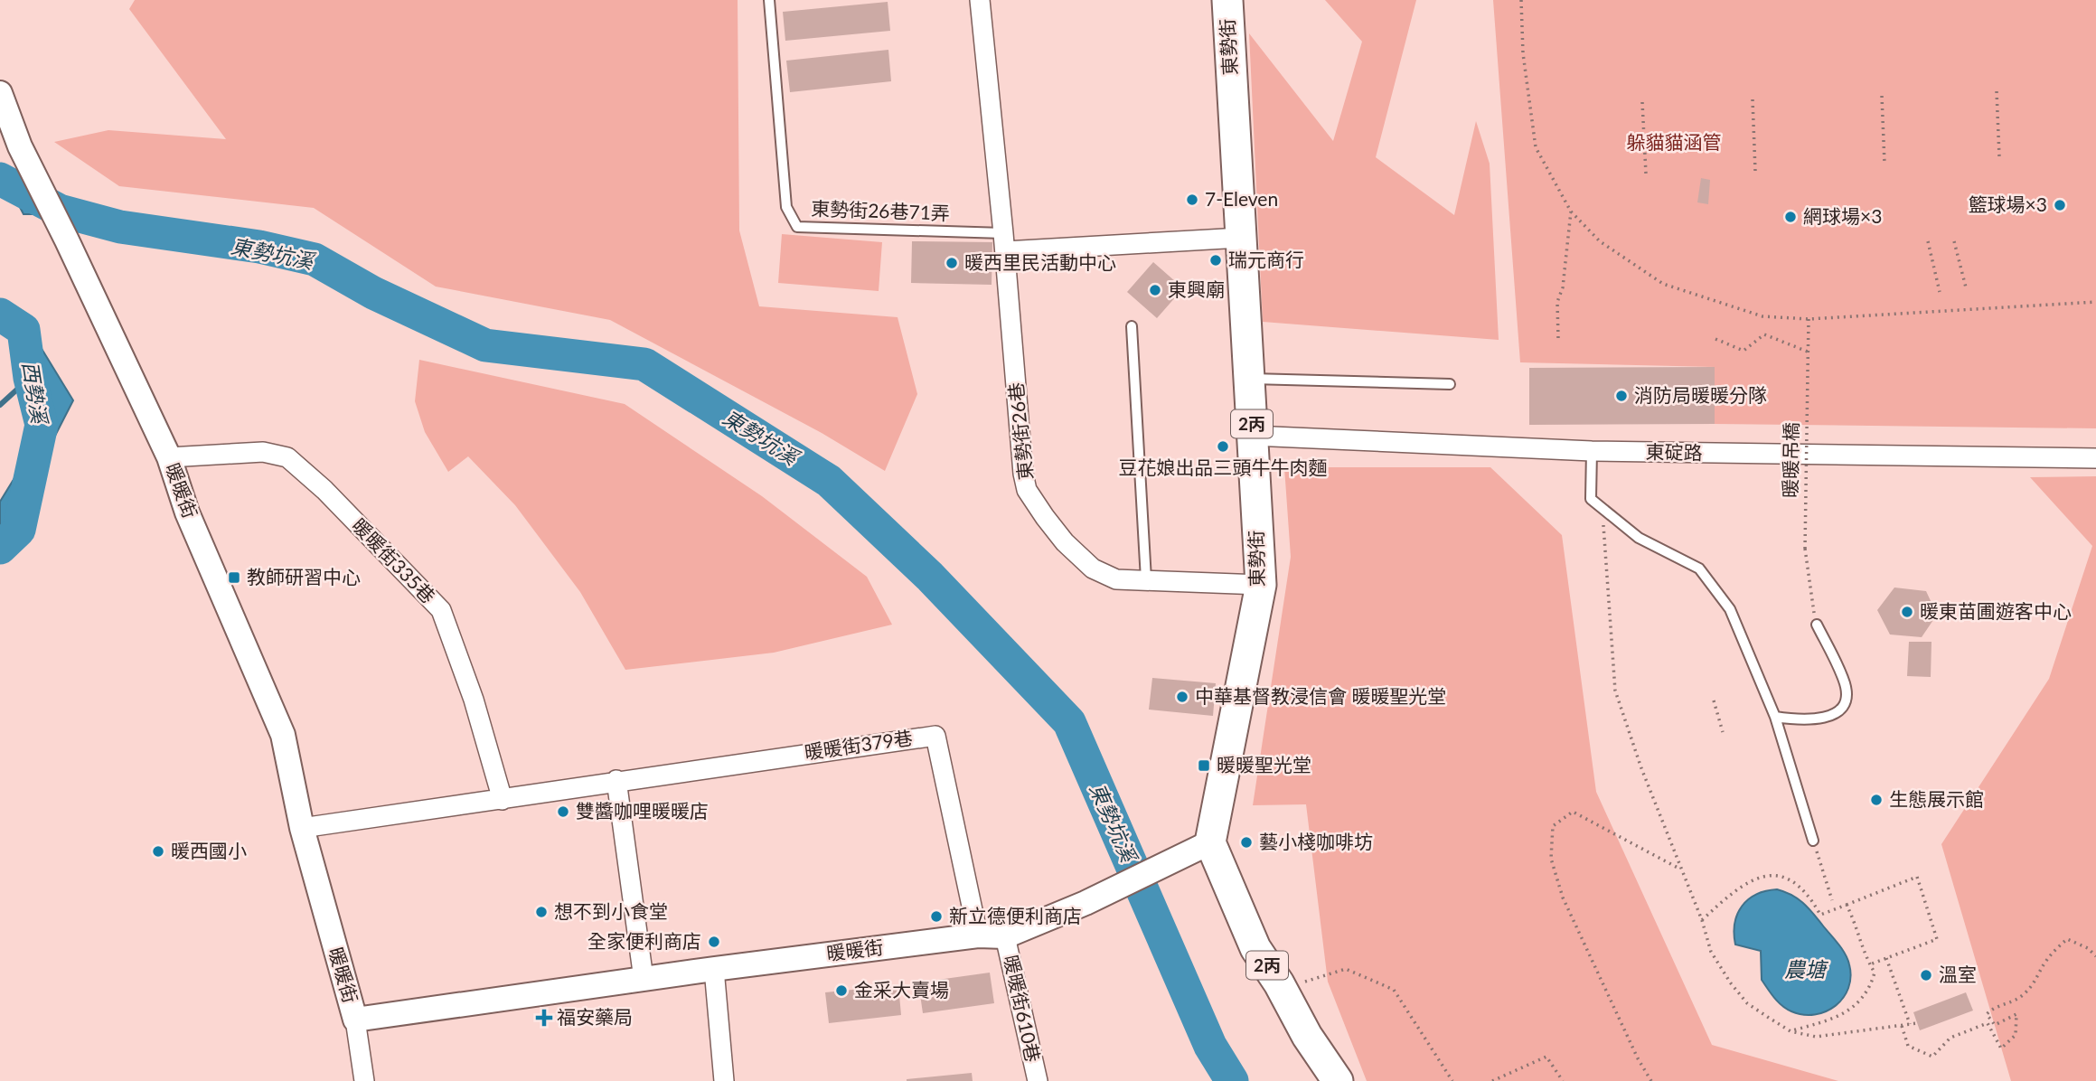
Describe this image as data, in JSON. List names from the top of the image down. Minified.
{"streets":{"main road":["東勢街","2丙"],"street":["東勢街26巷","東碇路","暖暖街","暖暖街335巷","暖暖街379巷","暖暖街610巷"],"lane":["東勢街26巷71弄"],"path":["暖暖吊橋"]},"crossings":[["東勢街","2丙"],["東勢街","東勢街26巷"],["東勢街","東碇路"],["東勢街","暖暖街"],["東勢街26巷71弄","東勢街26巷"],["2丙","暖暖街"],["暖暖街","暖暖街335巷"],["暖暖街","暖暖街379巷"],["暖暖街","暖暖街610巷"],["暖暖街335巷","暖暖街379巷"]],"water":["東勢坑溪","西勢溪","農塘"],"parks":["躲貓貓涵管"],"places":{"other":["7-Eleven","籃球場×3","網球場×3","瑞元商行","暖西里民活動中心","東興廟","消防局暖暖分隊","豆花娘出品三頭牛牛肉麵","暖東苗圃遊客中心","中華基督教浸信會 暖暖聖光堂","生態展示館","雙醬咖哩暖暖店","藝小棧咖啡坊","暖西國小","想不到小食堂","新立德便利商店","全家便利商店","溫室","金采大賣場"],"transit":["教師研習中心","暖暖聖光堂"],"health":["福安藥局"]}}
